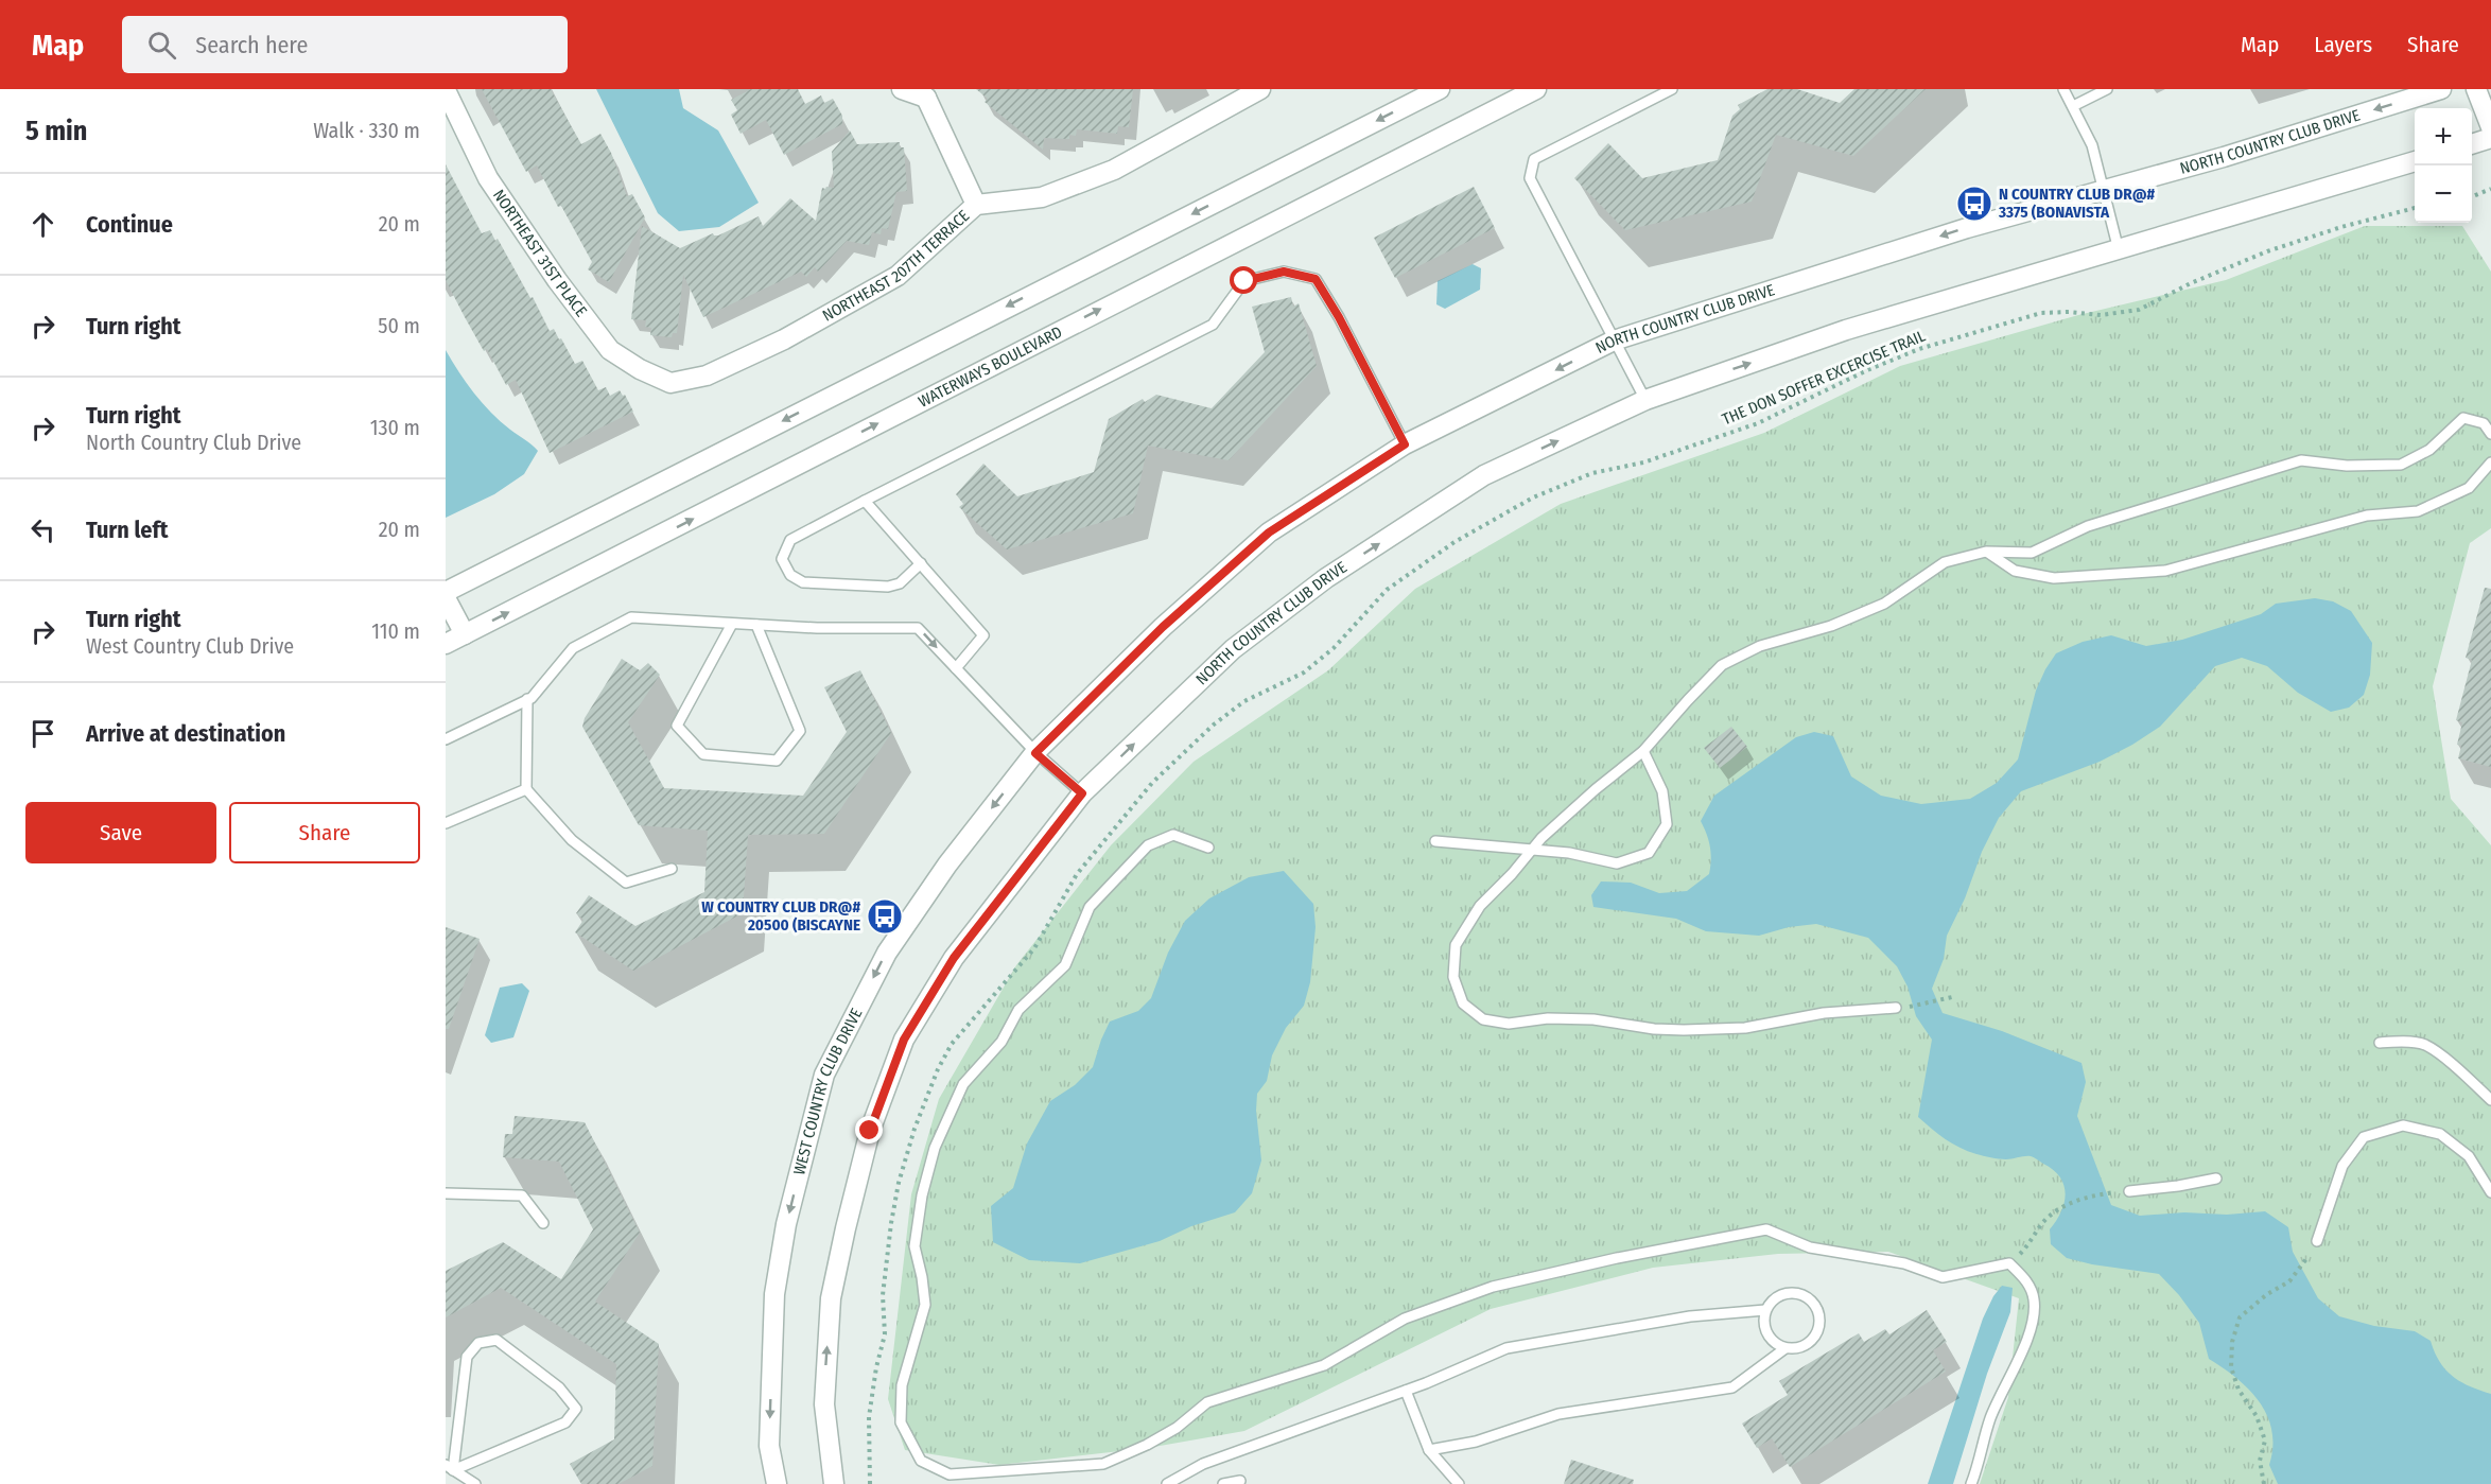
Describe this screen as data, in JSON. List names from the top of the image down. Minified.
{"streets":{"street":["NORTH COUNTRY CLUB DRIVE","NORTHEAST 31ST PLACE","NORTHEAST 207TH TERRACE","WATERWAYS BOULEVARD","WEST COUNTRY CLUB DRIVE"],"path":["THE DON SOFFER EXCERCISE TRAIL"]},"crossings":[["NORTH COUNTRY CLUB DRIVE","WEST COUNTRY CLUB DRIVE"],["NORTHEAST 31ST PLACE","NORTHEAST 207TH TERRACE"]],"places":{"bus stop":["N COUNTRY CLUB DR@# 3375 (BONAVISTA","W COUNTRY CLUB DR@# 20500 (BISCAYNE"]},"page":{"header":"Map","search":"Search here","nav":["Map","Layers","Share"],"heading":["5 min","Walk · 330 m"],"map_buttons":["+","−"],"list":[["Continue","20 m"],["Turn right","50 m"],["Turn right","North Country Club Drive","130 m"],["Turn left","20 m"],["Turn right","West Country Club Drive","110 m"],"Arrive at destination"],"buttons":["Save","Share"]}}
